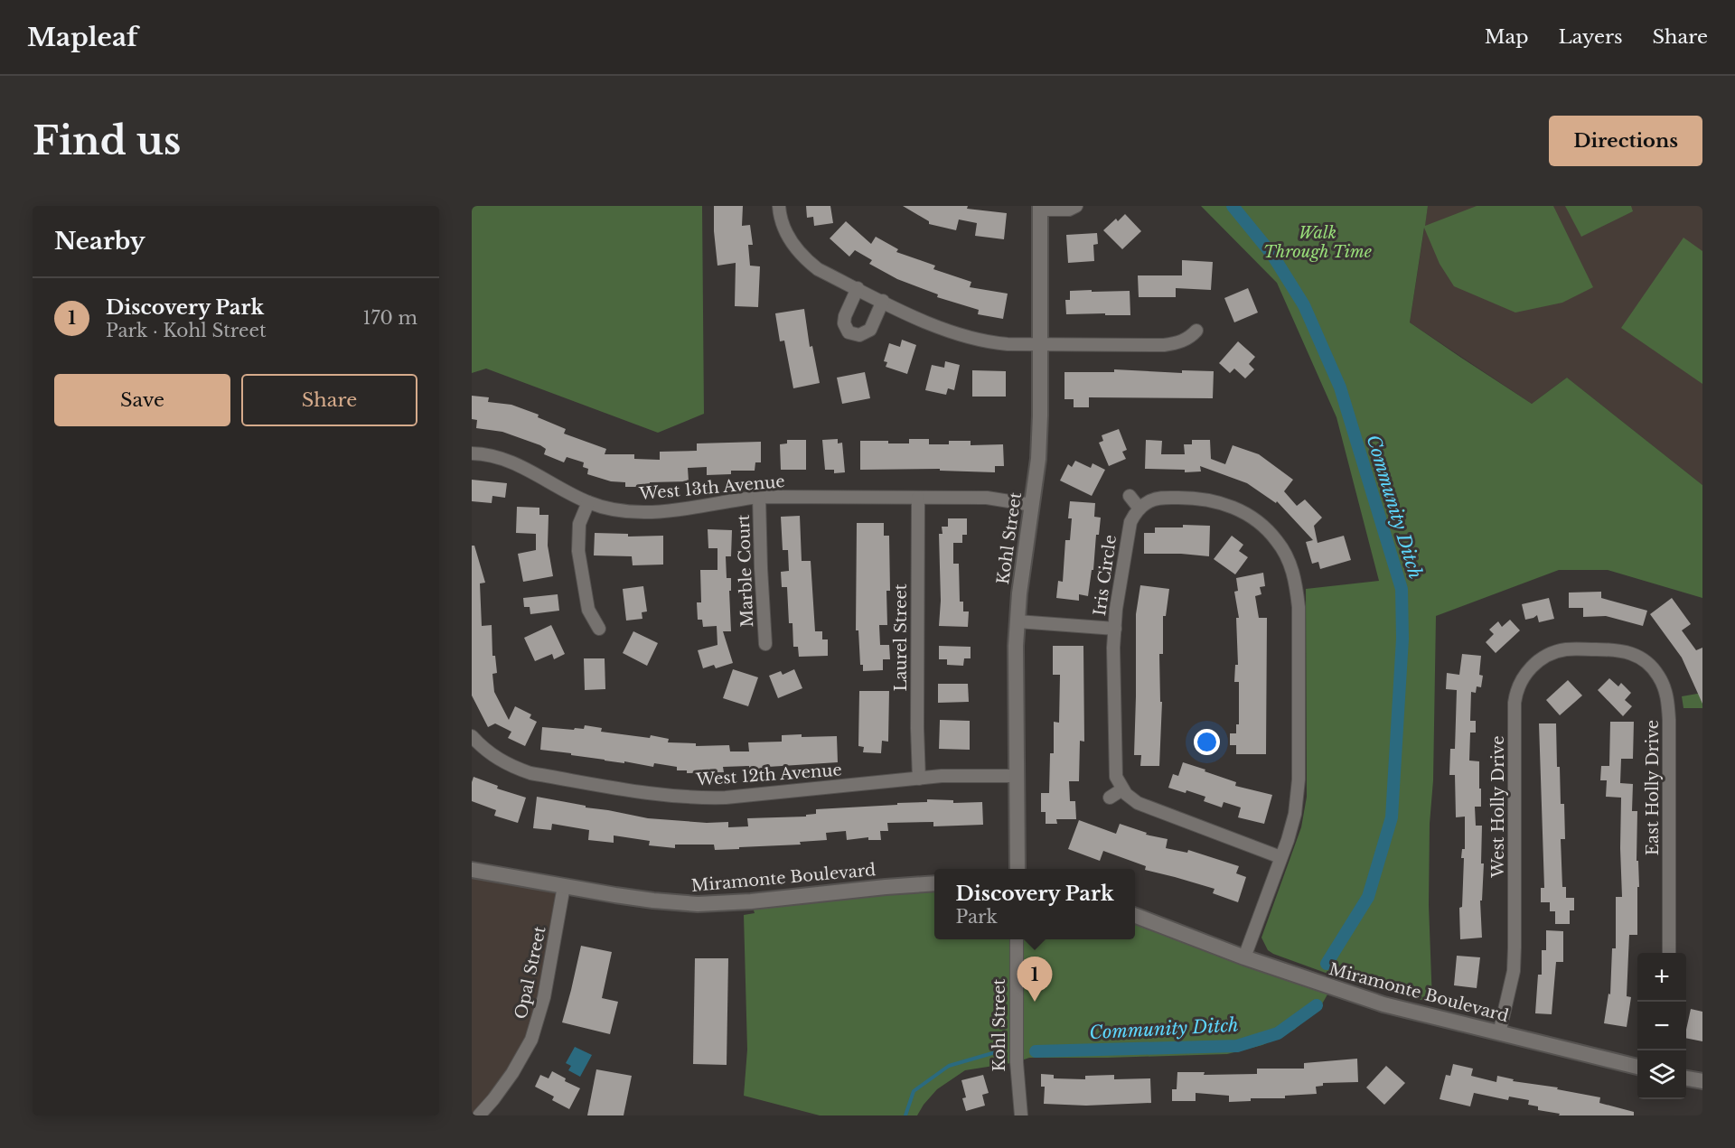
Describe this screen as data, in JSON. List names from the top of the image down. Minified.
{"streets":{"street":["West 13th Avenue","Kohl Street","Marble Court","Iris Circle","Laurel Street","West 12th Avenue","East Holly Drive","West Holly Drive","Miramonte Boulevard","Opal Street"]},"crossings":[["West 13th Avenue","Kohl Street"],["West 13th Avenue","Marble Court"],["West 13th Avenue","Laurel Street"],["Kohl Street","West 12th Avenue"],["Laurel Street","West 12th Avenue"],["East Holly Drive","West Holly Drive"],["West Holly Drive","Miramonte Boulevard"],["Miramonte Boulevard","Opal Street"]],"water":["Community Ditch"],"parks":["Walk Through Time"],"page":{"header":"Mapleaf","nav":["Map","Layers","Share"],"buttons":["Directions",["Save","Share"]],"title":"Find us","heading":"Nearby","list":[{"mark":"1","name":"Discovery Park","note":"Park · Kohl Street","value":"170 m"}],"popup":["Discovery Park","Park"],"map_buttons":["+","−"],"pins":"1"}}
